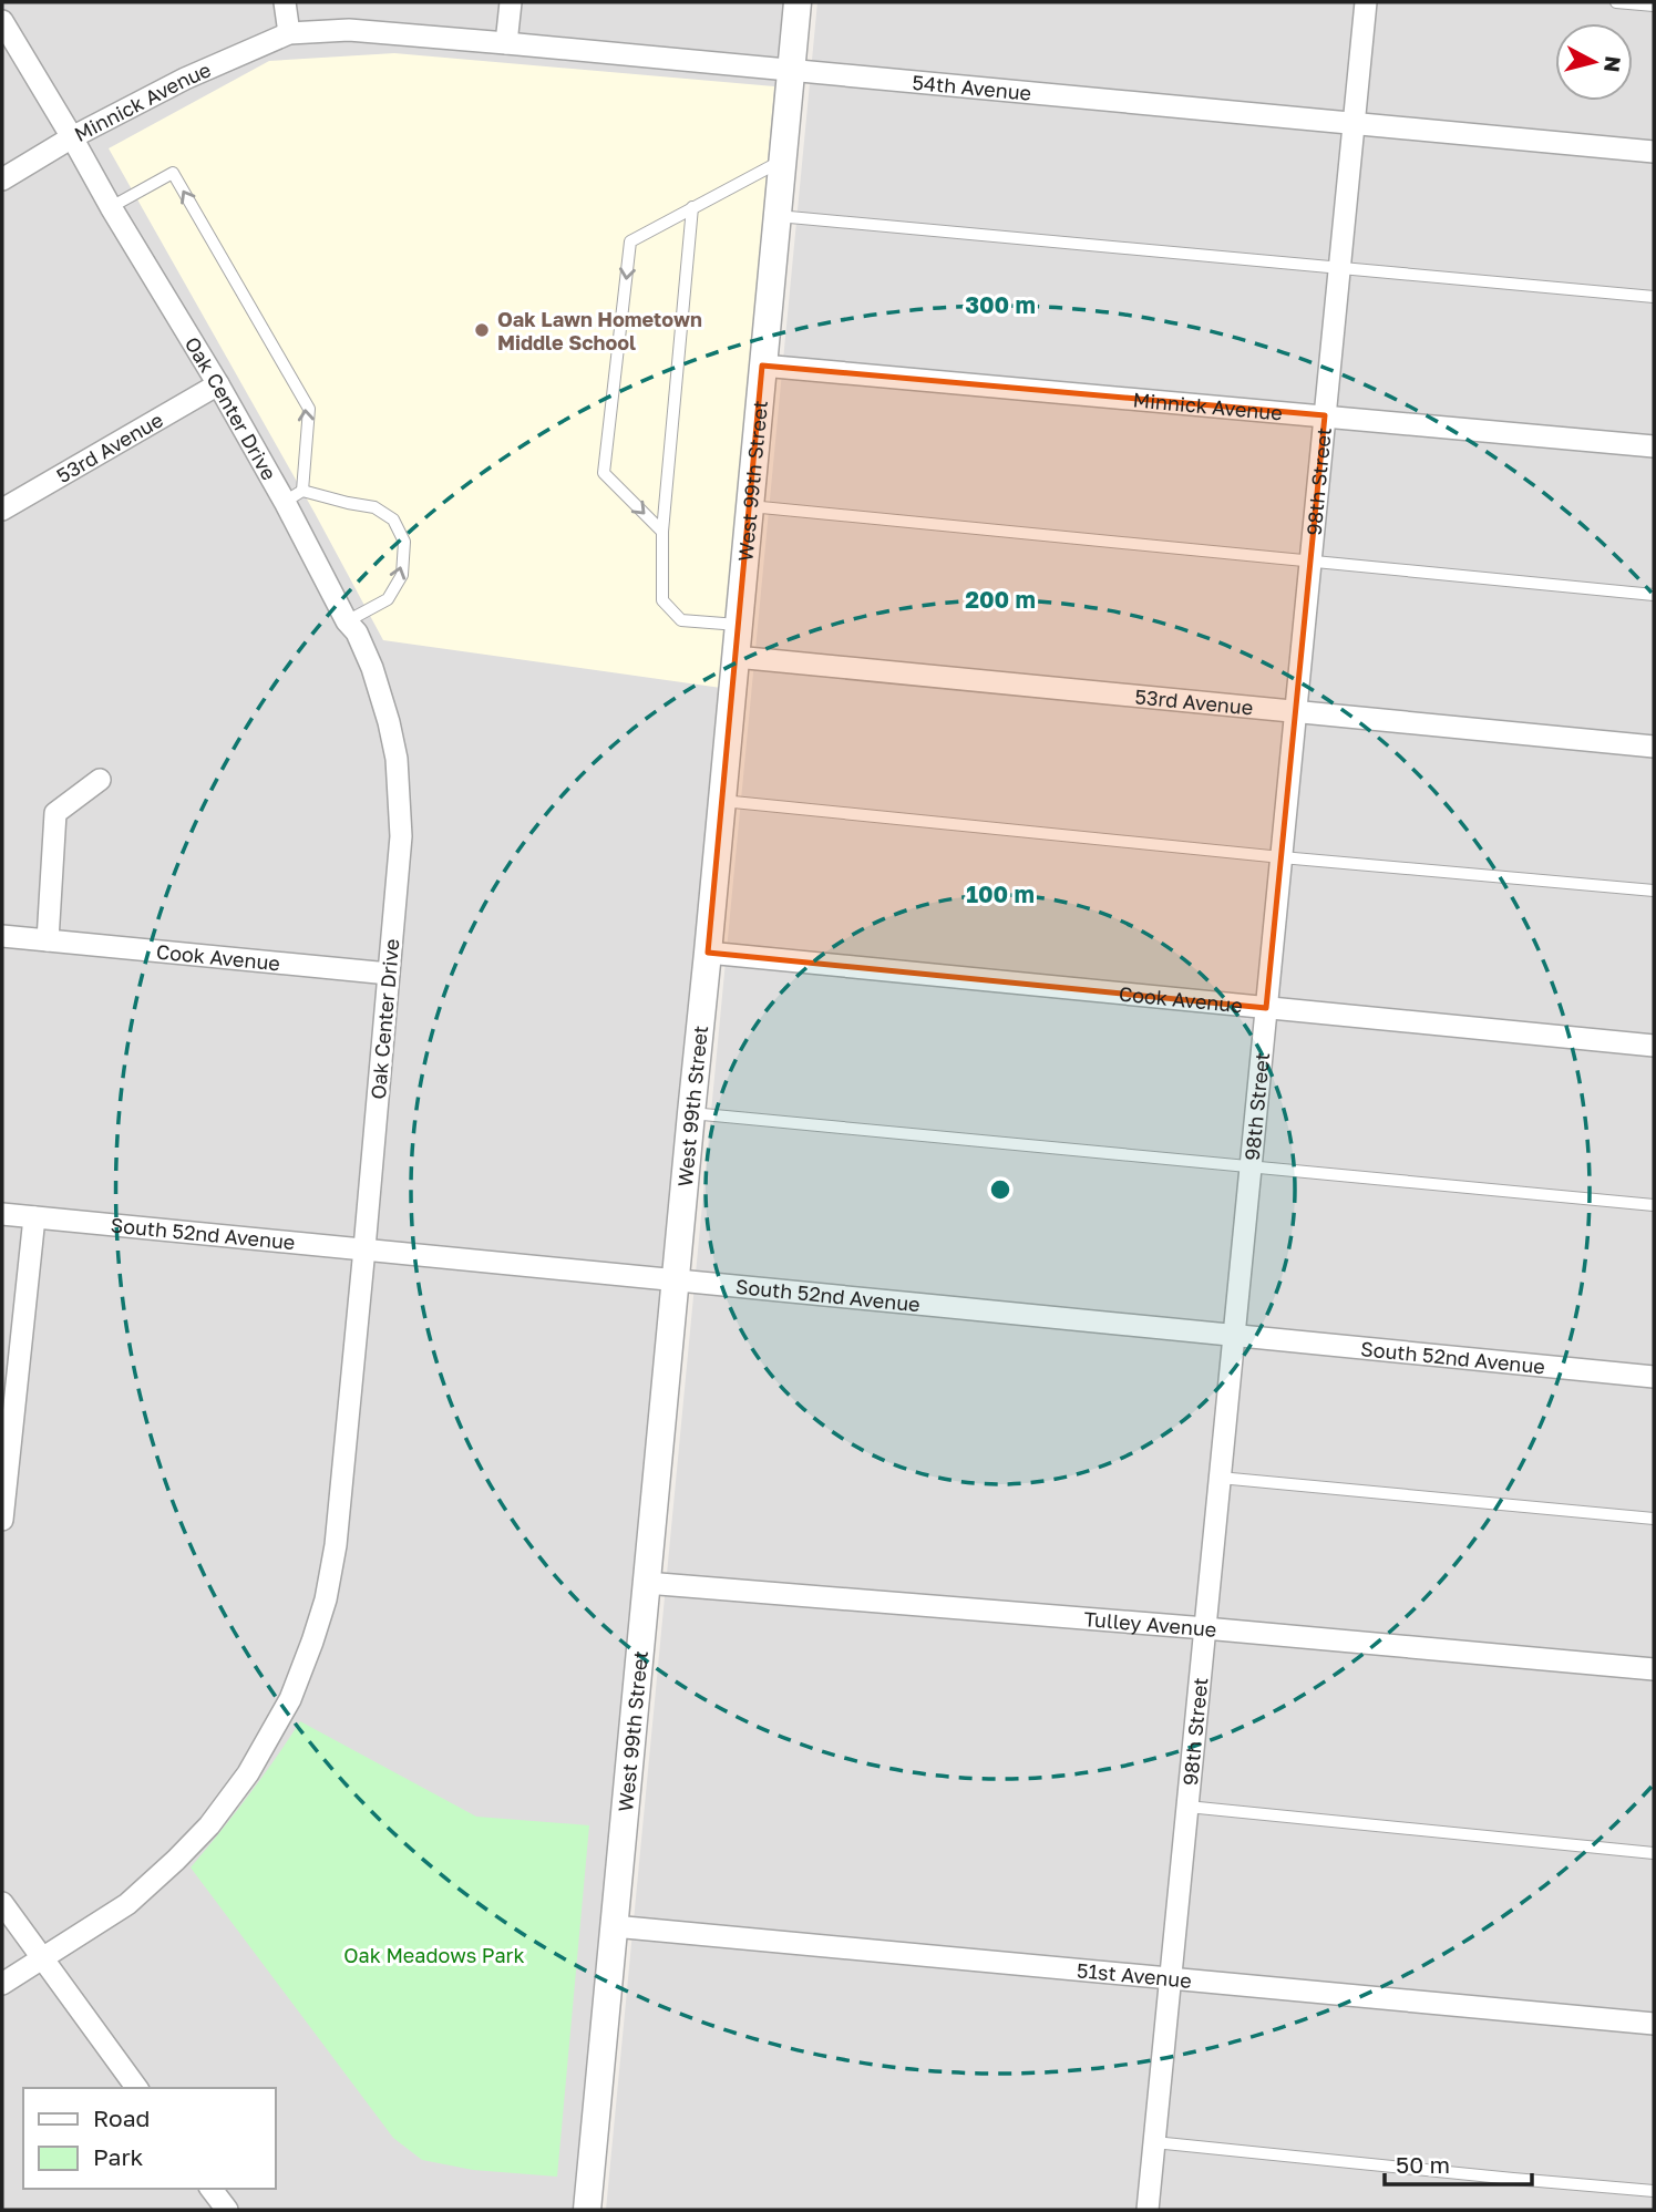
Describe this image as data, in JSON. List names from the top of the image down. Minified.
{"streets":{"street":["54th Avenue","Minnick Avenue","Oak Center Drive","53rd Avenue","West 99th Street","98th Street","Cook Avenue","South 52nd Avenue","Tulley Avenue","51st Avenue"]},"crossings":[["54th Avenue","Minnick Avenue"],["54th Avenue","West 99th Street"],["54th Avenue","98th Street"],["Minnick Avenue","Oak Center Drive"],["Minnick Avenue","West 99th Street"],["Minnick Avenue","98th Street"],["Oak Center Drive","53rd Avenue"],["Oak Center Drive","Cook Avenue"],["Oak Center Drive","South 52nd Avenue"],["53rd Avenue","West 99th Street"],["53rd Avenue","98th Street"],["West 99th Street","Cook Avenue"],["West 99th Street","South 52nd Avenue"],["West 99th Street","Tulley Avenue"],["West 99th Street","51st Avenue"],["98th Street","Cook Avenue"],["98th Street","South 52nd Avenue"],["98th Street","Tulley Avenue"],["98th Street","51st Avenue"]],"parks":["Oak Meadows Park"],"places":["Oak Lawn Hometown Middle School"],"legend":["Road","Park"],"scale_bar":"50 m","north":"right","rings":["300 m","200 m","100 m"]}
